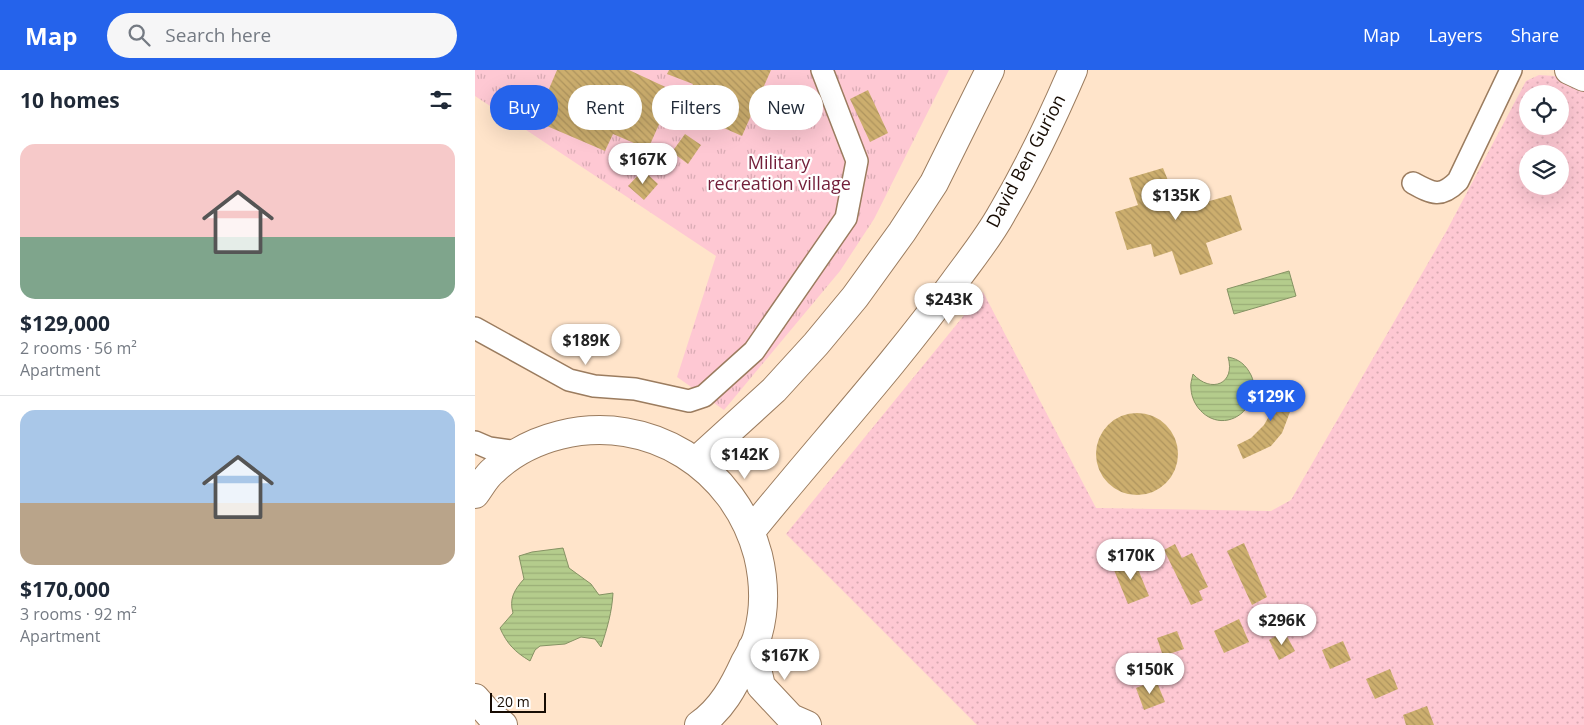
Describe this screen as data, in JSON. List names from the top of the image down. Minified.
{"streets":{"main road":["David Ben Gurion"]},"parks":["Military recreation village"],"scale_bar":"20 m","page":{"header":"Map","search":"Search here","nav":["Map","Layers","Share"],"heading":"10 homes","chip":["Buy","Rent","Filters","New"],"list":[{"name":"$129,000","note":"2 rooms · 56 m² · Apartment"},{"name":"$170,000","note":"3 rooms · 92 m² · Apartment"}],"price":["$167K","$135K","$243K","$189K","$129K","$142K","$170K","$296K","$167K","$150K"],"scale":"20 m"}}
